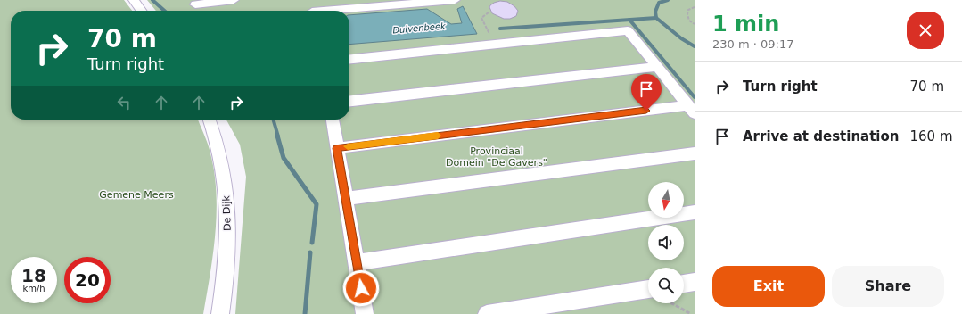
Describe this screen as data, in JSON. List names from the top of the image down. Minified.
{"streets":{"street":["De Dijk"]},"water":["Duivenbeek"],"parks":["Provinciaal Domein \"De Gavers\"","Gemene Meers"],"north":"bottom","page":{"heading":["1 min","230 m · 09:17"],"turn":["70 m","Turn right"],"list":[{"name":"Turn right","value":"70 m"},{"name":"Arrive at destination","value":"160 m"}],"speed":"18 km/h","limit":"20","buttons":["Exit","Share"]}}
